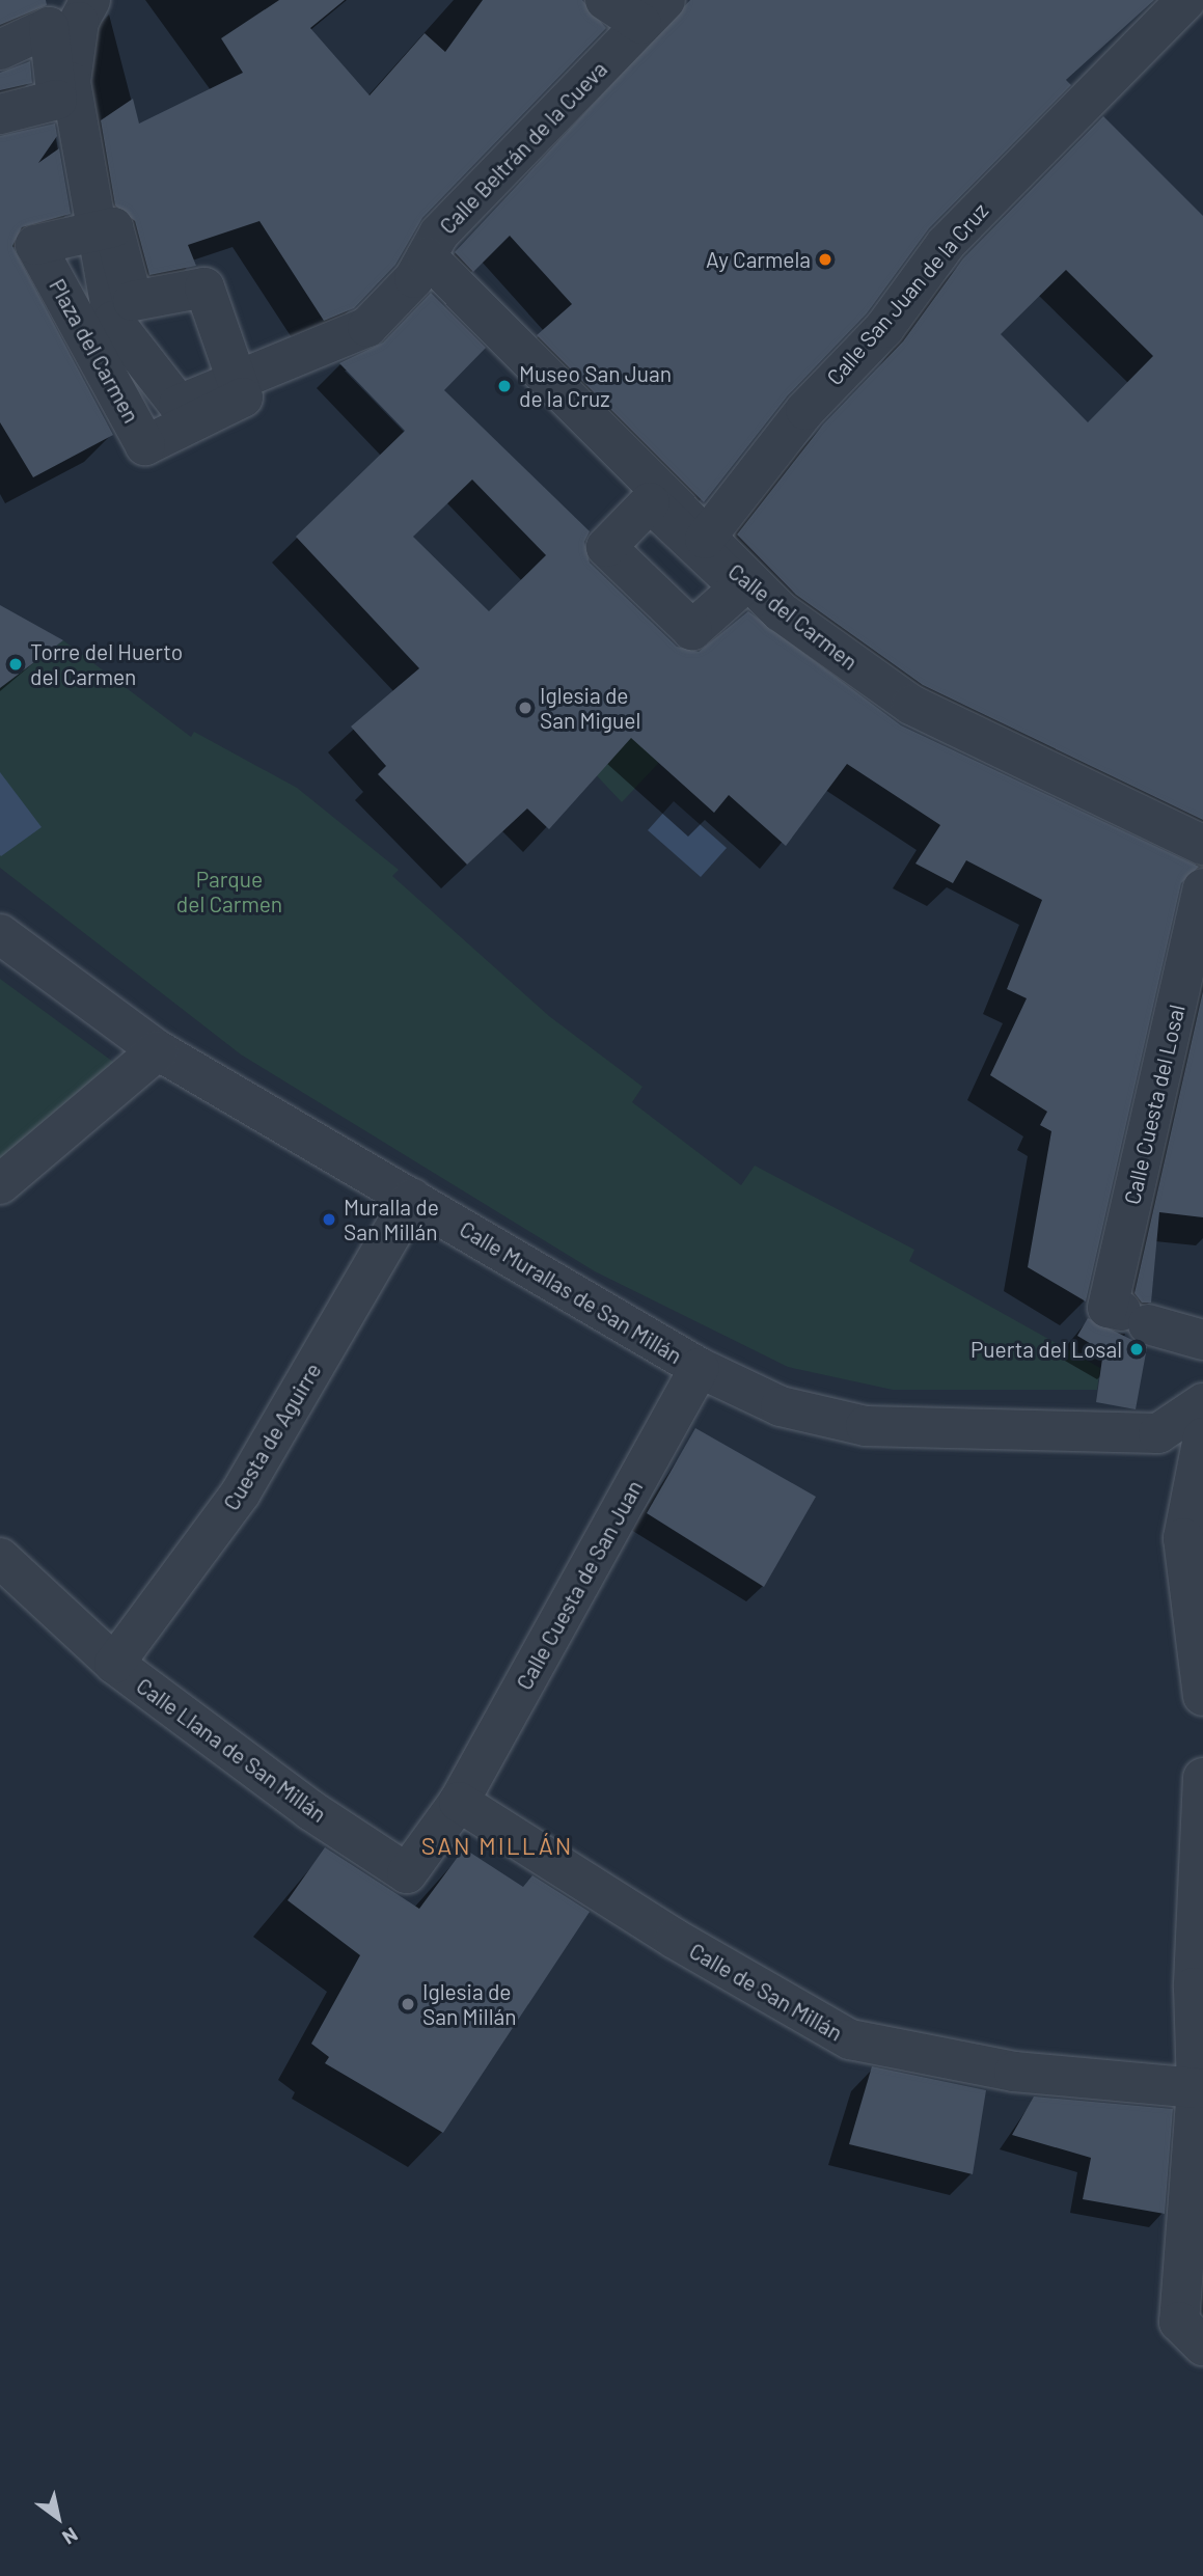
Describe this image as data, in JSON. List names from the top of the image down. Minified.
{"streets":{"street":["Calle Beltrán de la Cueva","Calle San Juan de la Cruz","Plaza del Carmen","Calle del Carmen","Calle Cuesta del Losal","Calle Murallas de San Millán","Cuesta de Aguirre","Calle Cuesta de San Juan","Calle Llana de San Millán","Calle de San Millán"]},"crossings":[["Calle Beltrán de la Cueva","Plaza del Carmen"],["Calle Beltrán de la Cueva","Calle del Carmen"],["Calle San Juan de la Cruz","Calle del Carmen"],["Calle Murallas de San Millán","Cuesta de Aguirre"],["Calle Murallas de San Millán","Calle Cuesta de San Juan"],["Cuesta de Aguirre","Calle Llana de San Millán"],["Calle Cuesta de San Juan","Calle Llana de San Millán"],["Calle Cuesta de San Juan","Calle de San Millán"],["Calle Llana de San Millán","Calle de San Millán"]],"districts":["SAN MILLÁN"],"parks":["Parque del Carmen"],"places":["Ay Carmela","Museo San Juan de la Cruz","Torre del Huerto del Carmen","Iglesia de San Miguel","Muralla de San Millán","Puerta del Losal","Iglesia de San Millán"],"north":"bottom right"}
